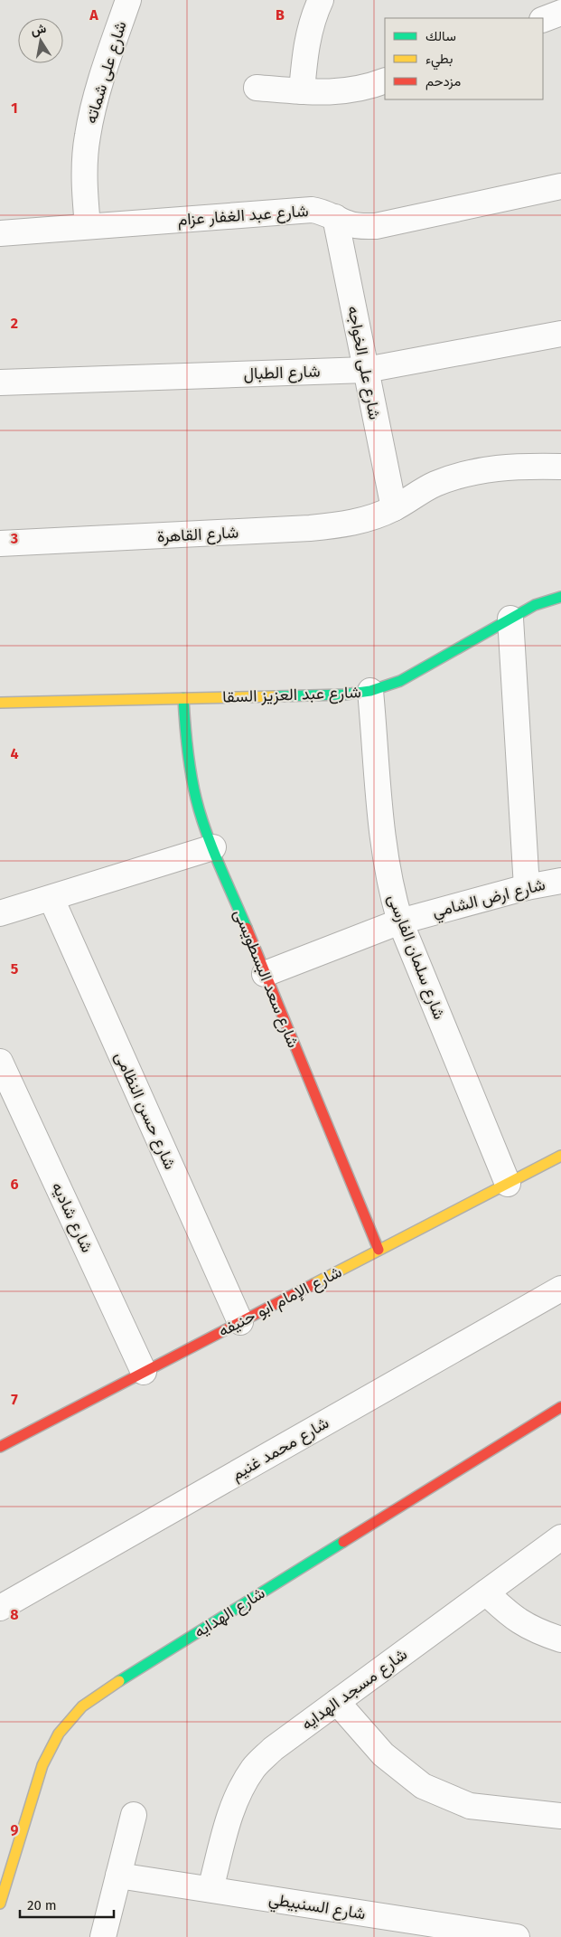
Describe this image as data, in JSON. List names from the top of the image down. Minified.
{"streets":{"street":["شارع على شماته","شارع عبد الغفار عزام","شارع على الخواجه","شارع الطبال","شارع القاهرة","شارع عبد العزيز السقا","شارع ارض الشامي","شارع سلمان الفارسى","شارع سعد البسطويسى","شارع حسن النظامى","شارع شاديه","شارع الإمام ابو حنيفه","شارع محمد غنيم","شارع الهدايه","شارع مسجد الهدايه","شارع السنبيطي"]},"crossings":[["شارع على شماته","شارع عبد الغفار عزام"],["شارع عبد الغفار عزام","شارع على الخواجه"],["شارع على الخواجه","شارع الطبال"],["شارع على الخواجه","شارع القاهرة"],["شارع عبد العزيز السقا","شارع سلمان الفارسى"],["شارع عبد العزيز السقا","شارع سعد البسطويسى"],["شارع ارض الشامي","شارع سلمان الفارسى"],["شارع ارض الشامي","شارع سعد البسطويسى"],["شارع سلمان الفارسى","شارع الإمام ابو حنيفه"],["شارع سعد البسطويسى","شارع الإمام ابو حنيفه"],["شارع حسن النظامى","شارع الإمام ابو حنيفه"],["شارع شاديه","شارع الإمام ابو حنيفه"],["شارع مسجد الهدايه","شارع السنبيطي"]],"legend":["سالك","بطيء","مزدحم"],"scale_bar":"20 m","north":"top","grid":{"columns":["A","B"],"rows":["1","2","3","4","5","6","7","8","9"]}}
